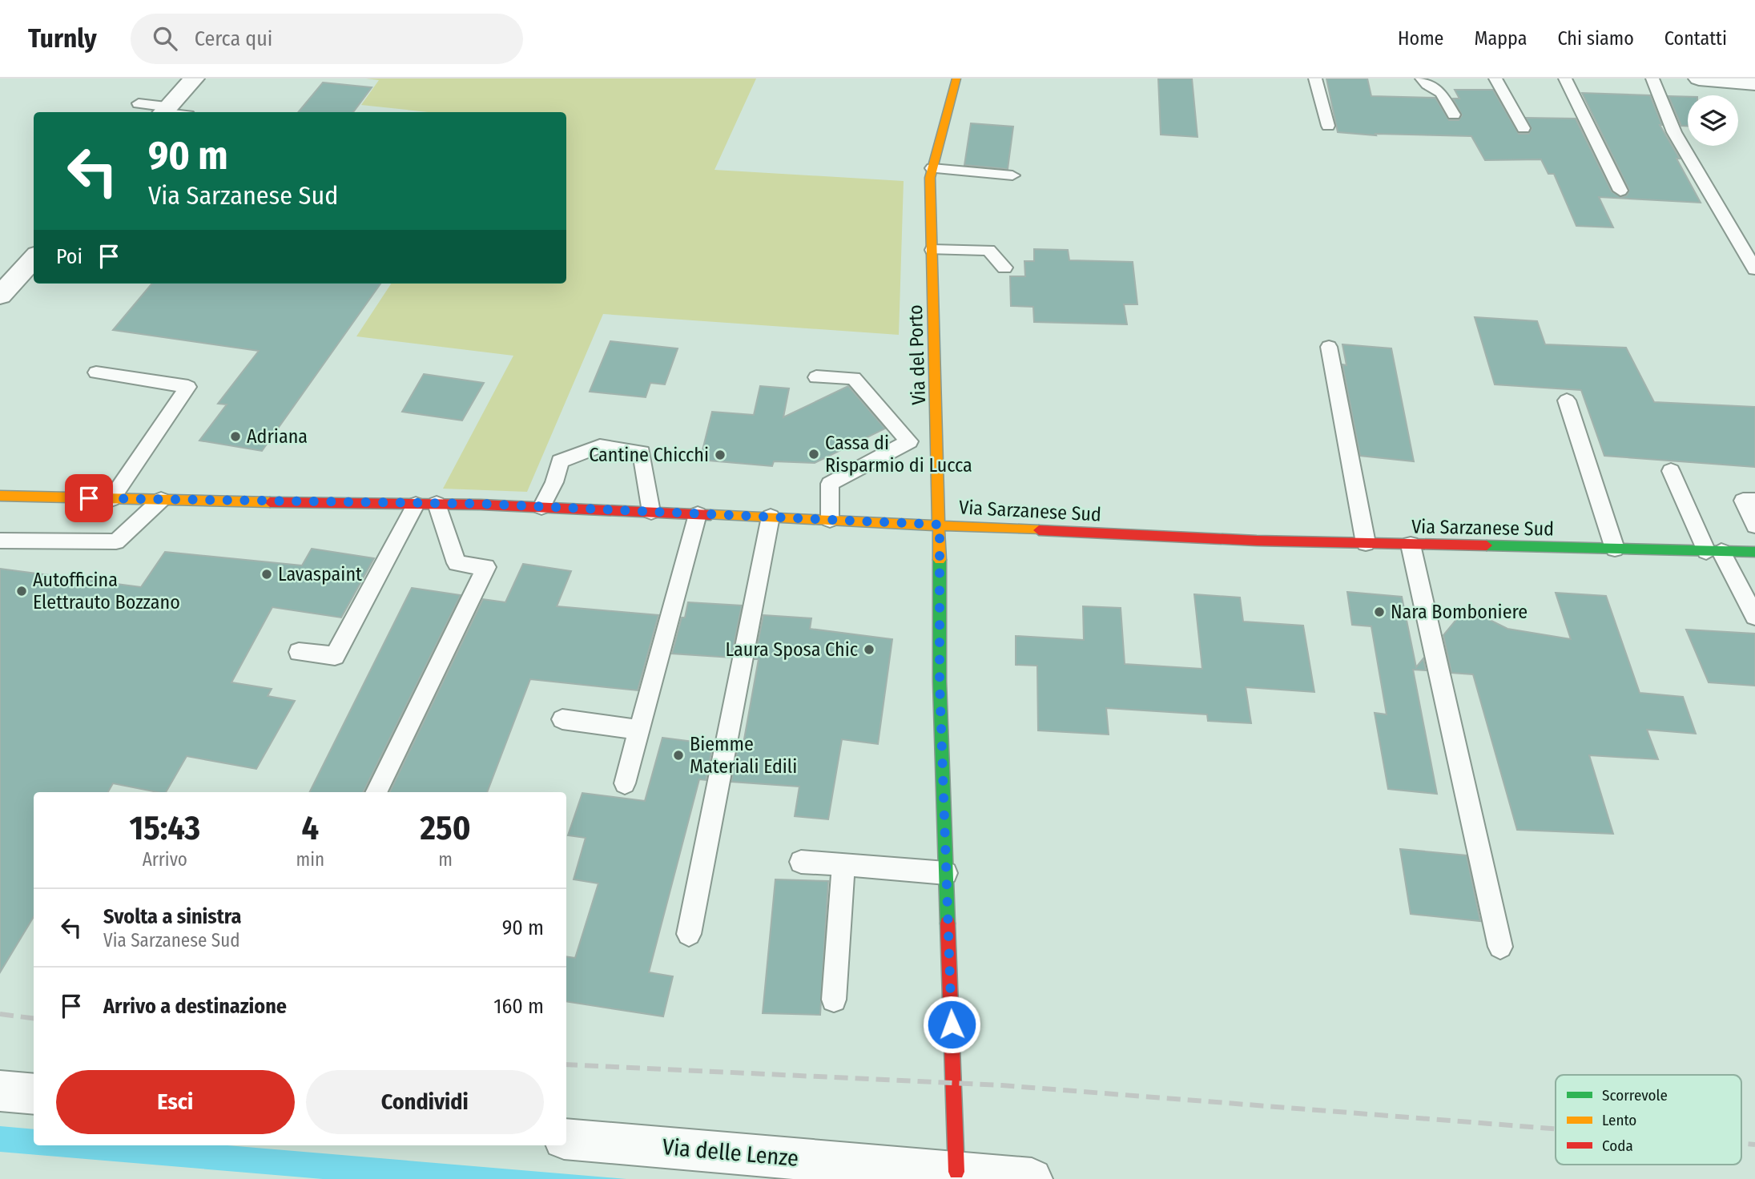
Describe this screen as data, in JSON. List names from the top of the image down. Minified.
{"streets":{"main road":["Via del Porto","Via Sarzanese Sud"],"street":["Via delle Lenze"]},"crossings":[["Via del Porto","Via Sarzanese Sud"],["Via del Porto","Via delle Lenze"]],"places":["Adriana","Cassa di Risparmio di Lucca","Cantine Chicchi","Lavaspaint","Autofficina Elettrauto Bozzano","Nara Bomboniere","Laura Sposa Chic","Biemme Materiali Edili"],"legend":["Scorrevole","Lento","Coda"],"page":{"header":"Turnly","search":"Cerca qui","nav":["Home","Mappa","Chi siamo","Contatti"],"turn":["90 m","Via Sarzanese Sud"],"then":"Poi","eta":["15:43","Arrivo","4","min","250","m"],"list":[{"name":"Svolta a sinistra","note":"Via Sarzanese Sud","value":"90 m"},{"name":"Arrivo a destinazione","value":"160 m"}],"buttons":["Esci","Condividi"]}}
